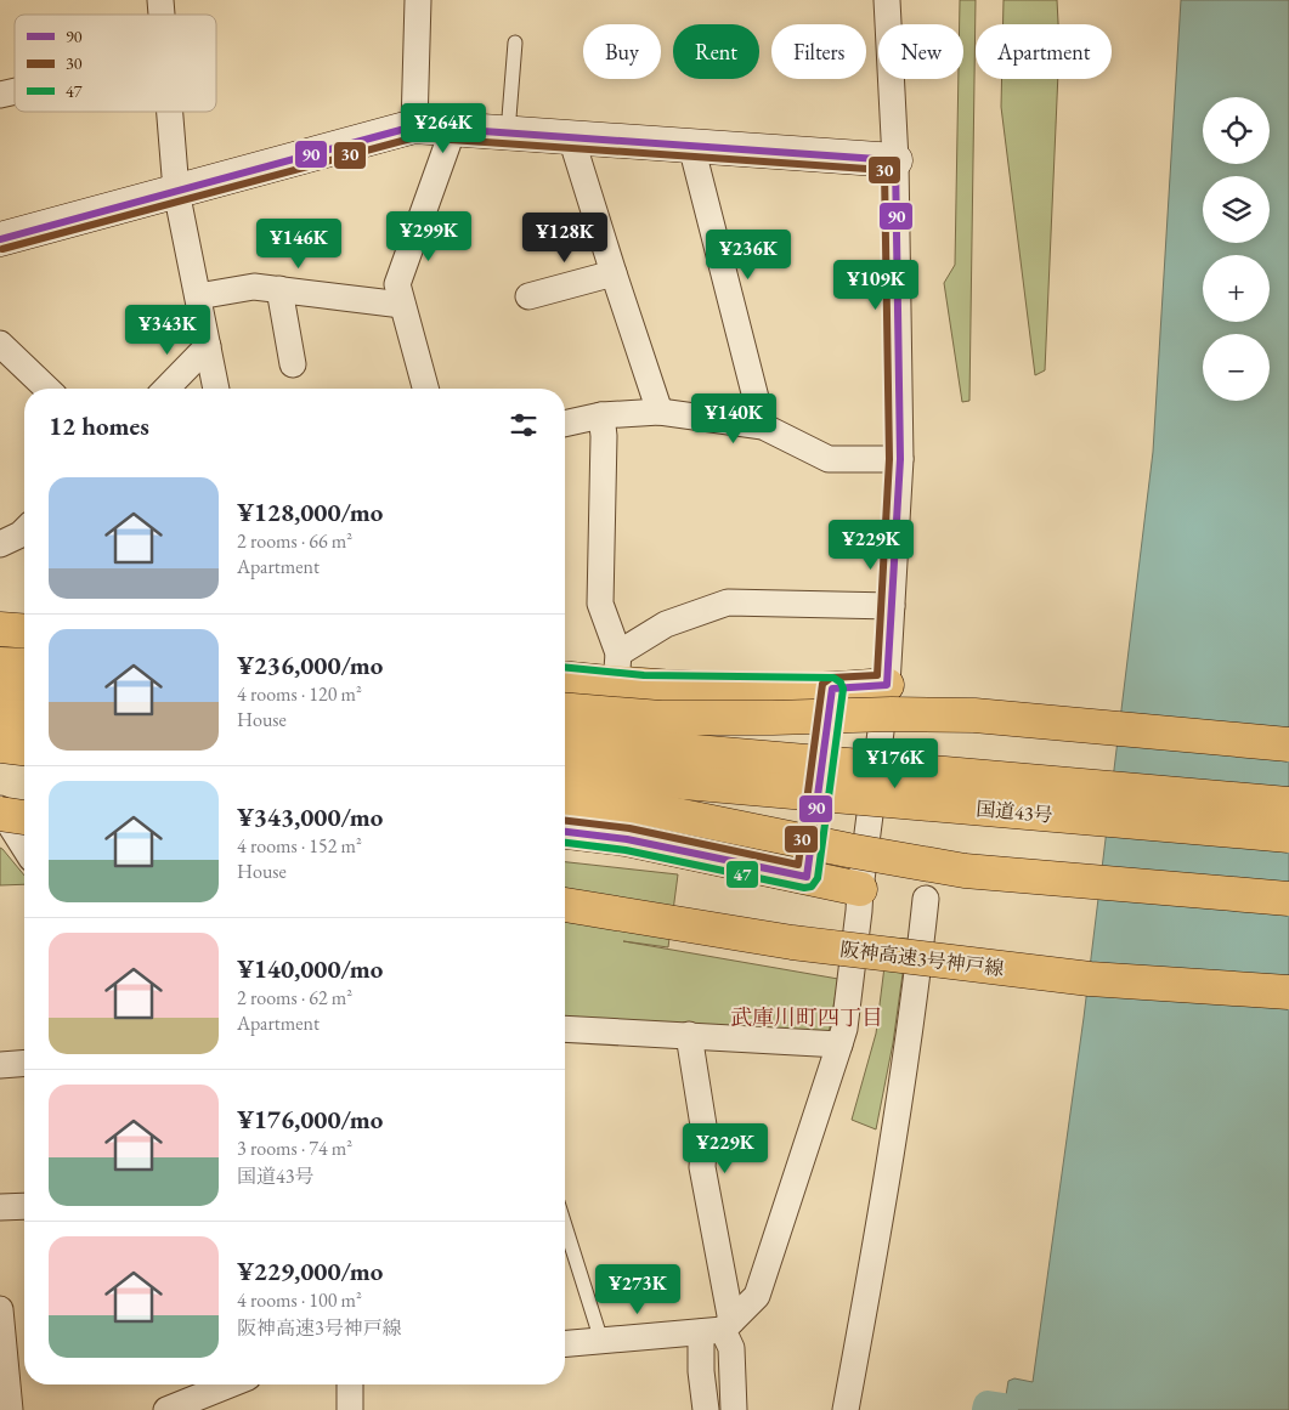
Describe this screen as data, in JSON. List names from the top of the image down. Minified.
{"streets":{"highway":["国道43号","阪神高速3号神戸線"]},"districts":["武庫川町四丁目"],"lines":["transit line 90","transit line 30","transit line 47"],"legend":["90","30","47"],"page":{"chip":["Buy","Rent","Filters","New","Apartment"],"map_buttons":["+","−"],"price":["¥264K","¥299K","¥128K","¥146K","¥236K","¥109K","¥343K","¥140K","¥229K","¥176K","¥229K","¥273K"],"heading":"12 homes","list":[{"name":"¥128,000/mo","note":"2 rooms · 66 m² · Apartment"},{"name":"¥236,000/mo","note":"4 rooms · 120 m² · House"},{"name":"¥343,000/mo","note":"4 rooms · 152 m² · House"},{"name":"¥140,000/mo","note":"2 rooms · 62 m² · Apartment"},{"name":"¥176,000/mo","note":"3 rooms · 74 m² · 国道43号"},{"name":"¥229,000/mo","note":"4 rooms · 100 m² · 阪神高速3号神戸線"}]}}
